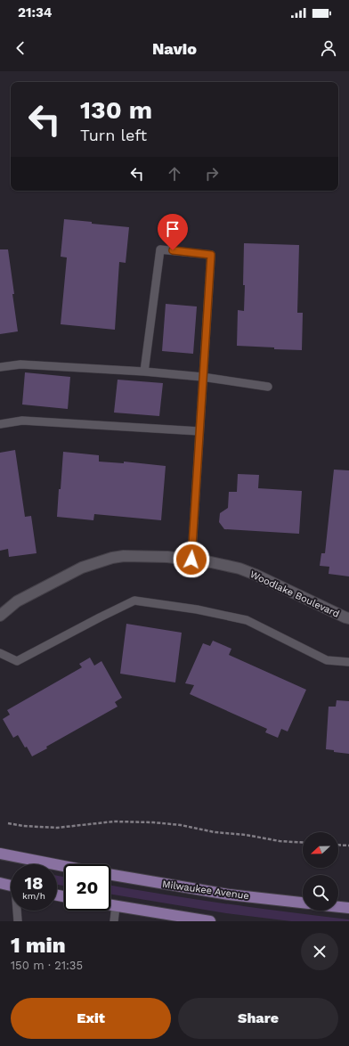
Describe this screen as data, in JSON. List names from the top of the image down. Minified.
{"streets":{"main road":["Milwaukee Avenue"],"street":["Woodlake Boulevard"]},"north":"left","page":{"status":"21:34","header":"Navio","turn":["130 m","Turn left"],"speed":"18 km/h","limit":"20","heading":["1 min","150 m · 21:35"],"buttons":["Exit","Share"]}}
